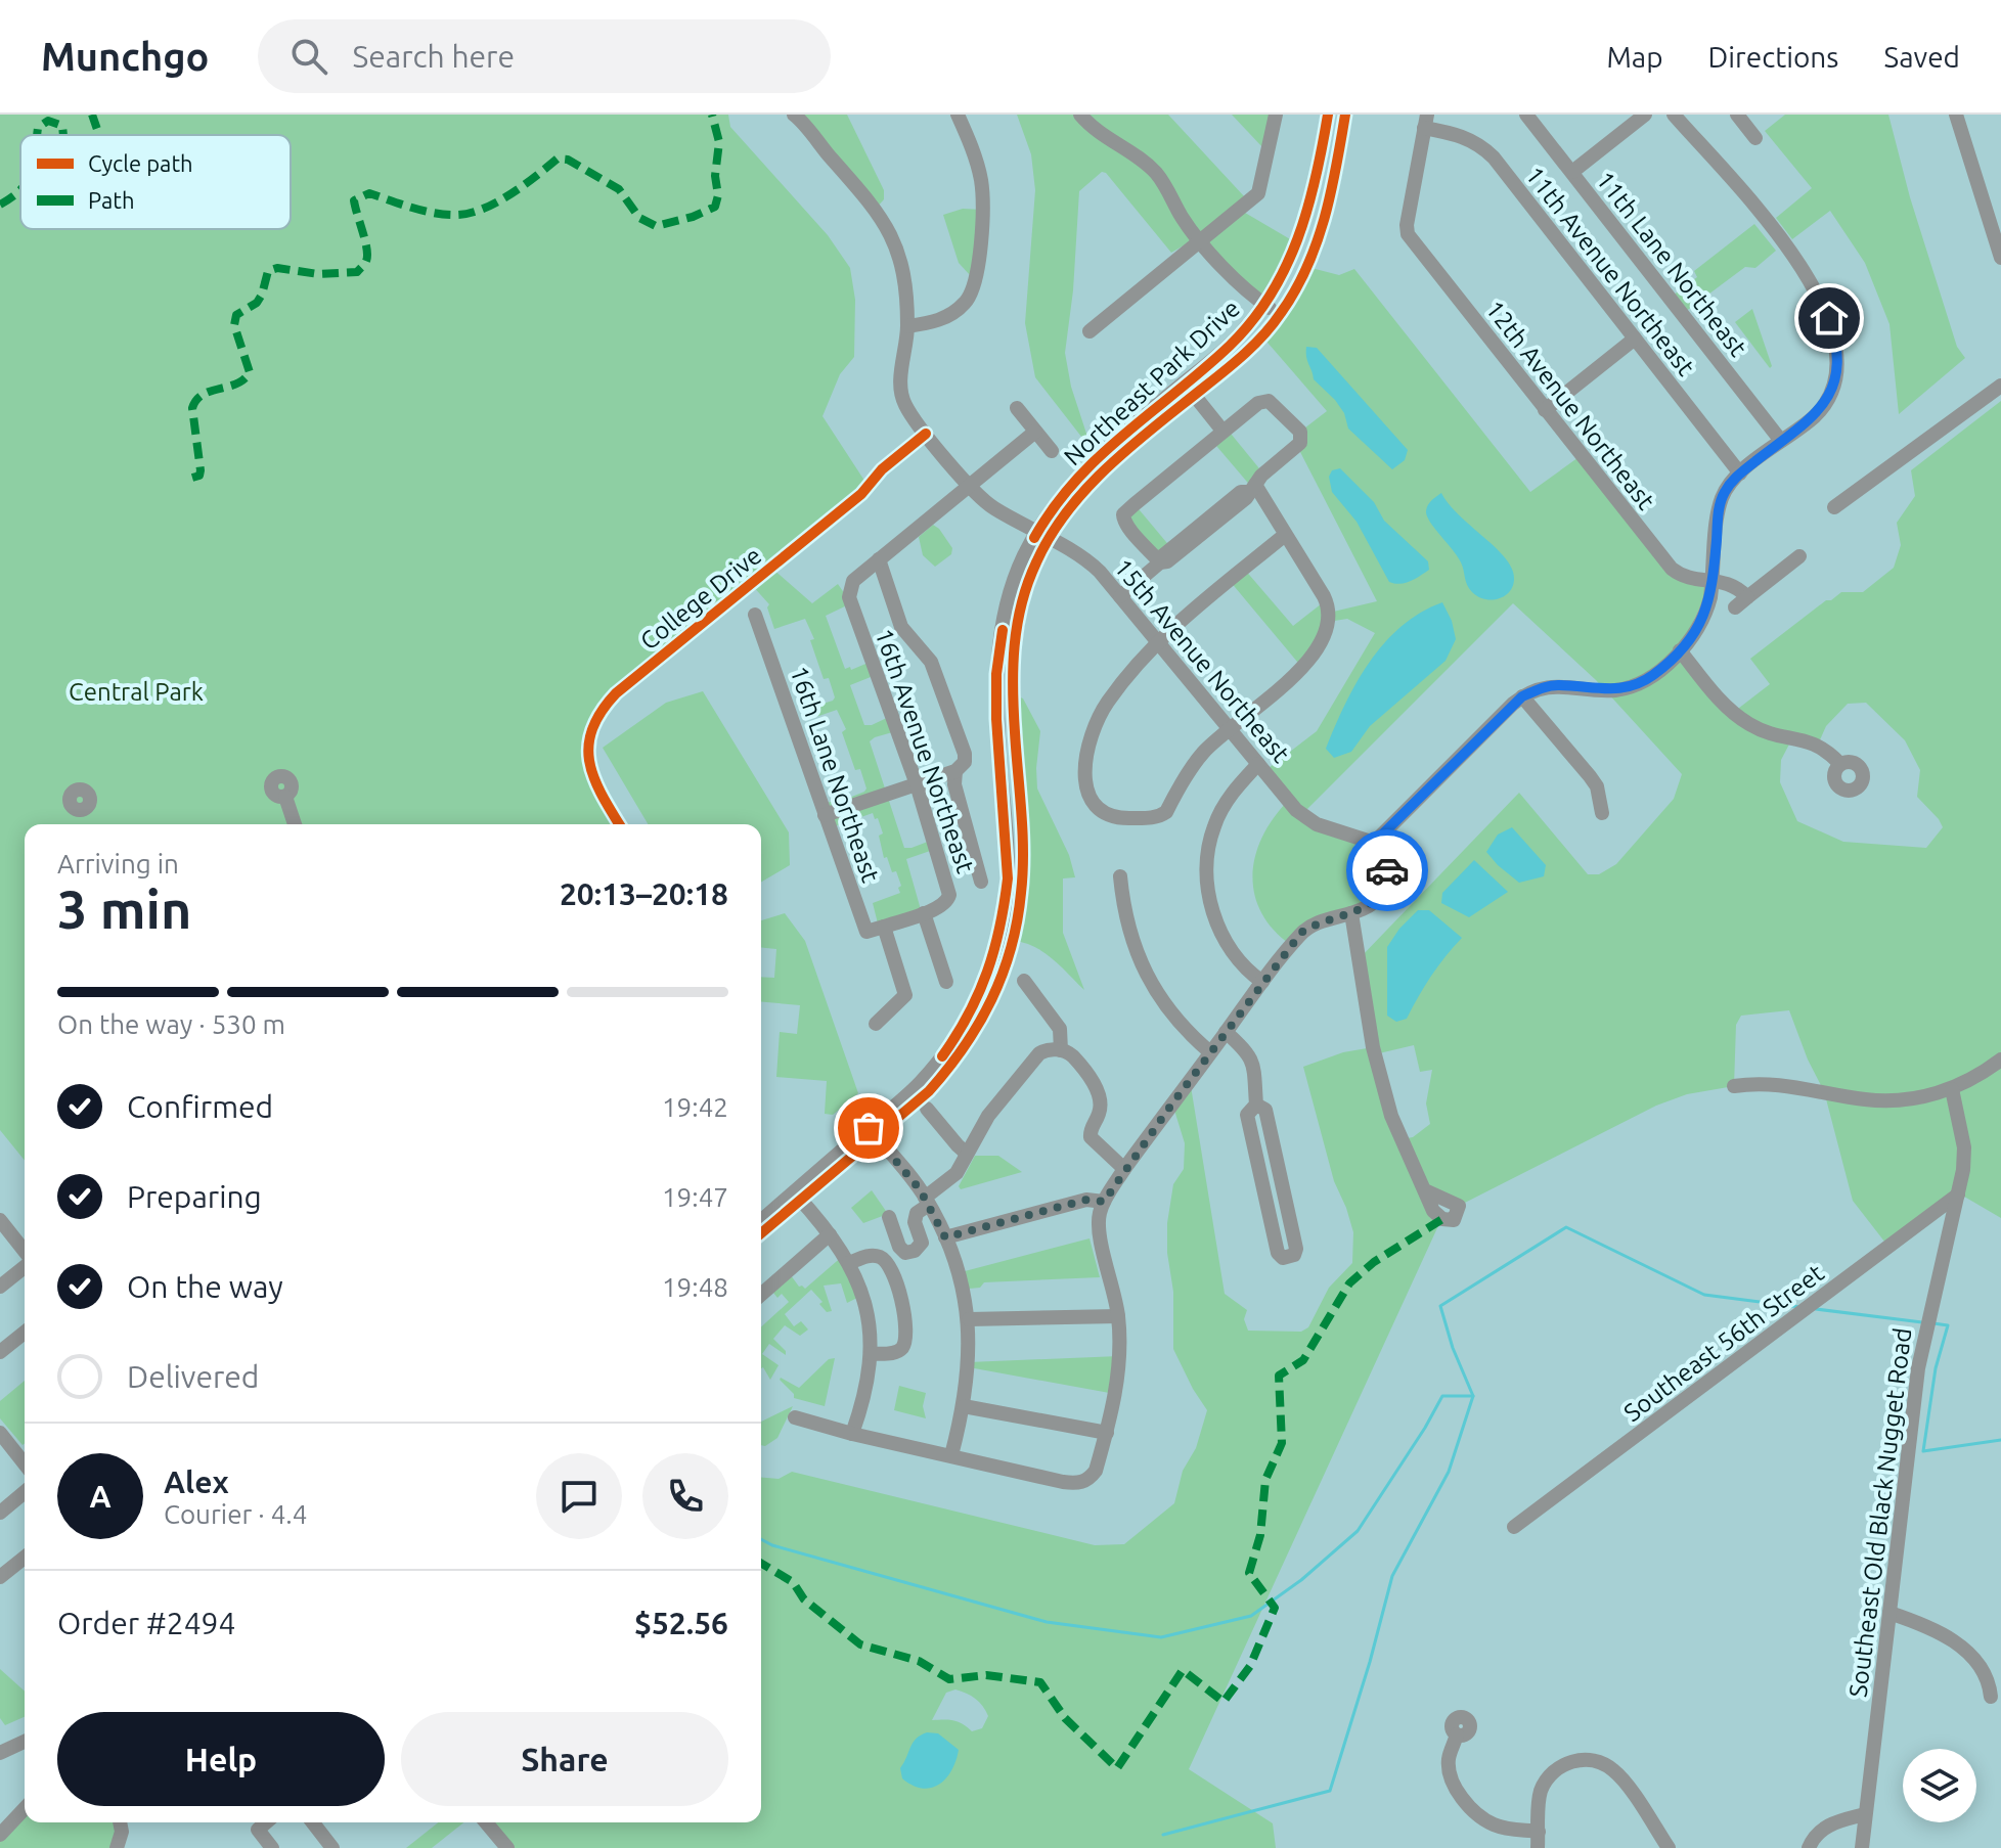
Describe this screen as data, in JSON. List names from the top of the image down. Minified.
{"streets":{"street":["11th Lane Northeast","11th Avenue Northeast","Northeast Park Drive","12th Avenue Northeast","College Drive","15th Avenue Northeast","16th Avenue Northeast","16th Lane Northeast","Southeast 56th Street","Southeast Old Black Nugget Road"]},"crossings":[["11th Avenue Northeast","12th Avenue Northeast"],["Northeast Park Drive","15th Avenue Northeast"],["College Drive","15th Avenue Northeast"],["16th Avenue Northeast","16th Lane Northeast"],["Southeast 56th Street","Southeast Old Black Nugget Road"]],"parks":["Central Park"],"legend":["Cycle path","Path"],"page":{"header":"Munchgo","search":"Search here","nav":["Map","Directions","Saved"],"heading":["3 min","Arriving in","20:13–20:18"],"panel":["Alex","Courier · 4.4","Order #2494","$52.56"],"bar":"On the way · 530 m","list":[["Confirmed","19:42"],["Preparing","19:47"],["On the way","19:48"],"Delivered"],"round":"A","buttons":["Help","Share"]}}
